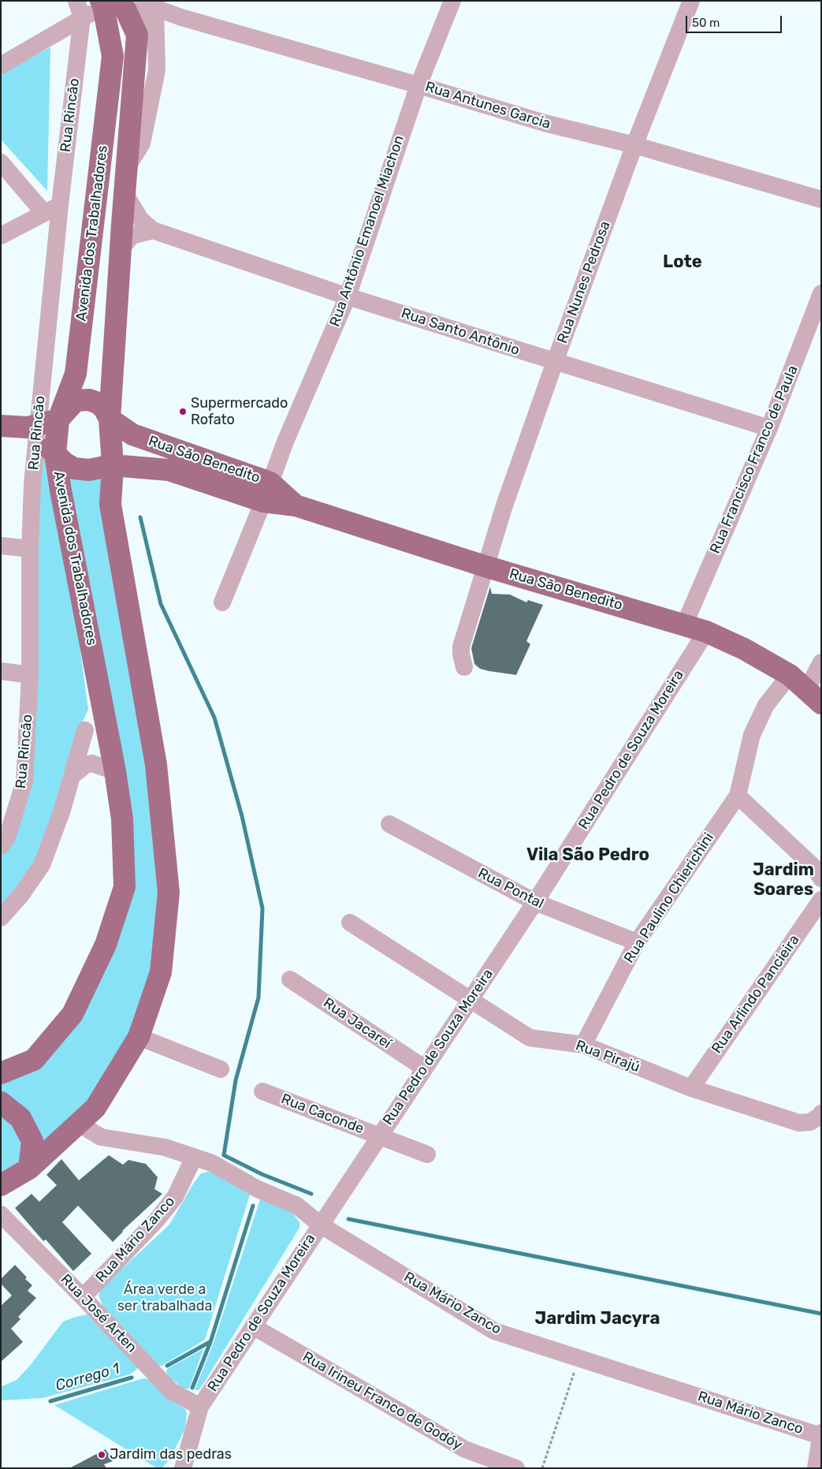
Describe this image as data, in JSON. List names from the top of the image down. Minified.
{"streets":{"main road":["Avenida dos Trabalhadores","Rua São Benedito"],"street":["Rua Antunes Garcia","Rua Rincão","Rua Antônio Emanoel Miachon","Rua Nunes Pedrosa","Rua Santo Antônio","Rua Francisco Franco de Paula","Rua Pedro de Souza Moreira","Rua Pontal","Rua Paulino Chierichini","Rua Arlindo Pancieira","Rua Jacareí","Rua Pirajú","Rua Caconde","Rua Mário Zanco","Rua José Arten","Rua Irineu Franco de Godóy"]},"crossings":[["Rua Antunes Garcia","Rua Antônio Emanoel Miachon"],["Rua Antunes Garcia","Rua Nunes Pedrosa"],["Rua Rincão","Avenida dos Trabalhadores"],["Rua Rincão","Rua São Benedito"],["Rua Antônio Emanoel Miachon","Rua Santo Antônio"],["Rua Antônio Emanoel Miachon","Rua São Benedito"],["Avenida dos Trabalhadores","Rua Santo Antônio"],["Avenida dos Trabalhadores","Rua São Benedito"],["Rua Nunes Pedrosa","Rua Santo Antônio"],["Rua Nunes Pedrosa","Rua São Benedito"],["Rua Santo Antônio","Rua Francisco Franco de Paula"],["Rua São Benedito","Rua Francisco Franco de Paula"],["Rua São Benedito","Rua Pedro de Souza Moreira"],["Rua Pedro de Souza Moreira","Rua Pontal"],["Rua Pedro de Souza Moreira","Rua Jacareí"],["Rua Pedro de Souza Moreira","Rua Pirajú"],["Rua Pedro de Souza Moreira","Rua Caconde"],["Rua Pedro de Souza Moreira","Rua Mário Zanco"],["Rua Pedro de Souza Moreira","Rua José Arten"],["Rua Pedro de Souza Moreira","Rua Irineu Franco de Godóy"],["Rua Pontal","Rua Paulino Chierichini"],["Rua Paulino Chierichini","Rua Pirajú"],["Rua Arlindo Pancieira","Rua Pirajú"],["Rua Mário Zanco","Rua José Arten"]],"districts":["Lote","Vila São Pedro","Jardim Soares","Jardim Jacyra"],"water":["Corrego 1"],"parks":["Área verde a ser trabalhada"],"places":["Supermercado Rofato","Jardim das pedras"],"scale_bar":"50 m"}
